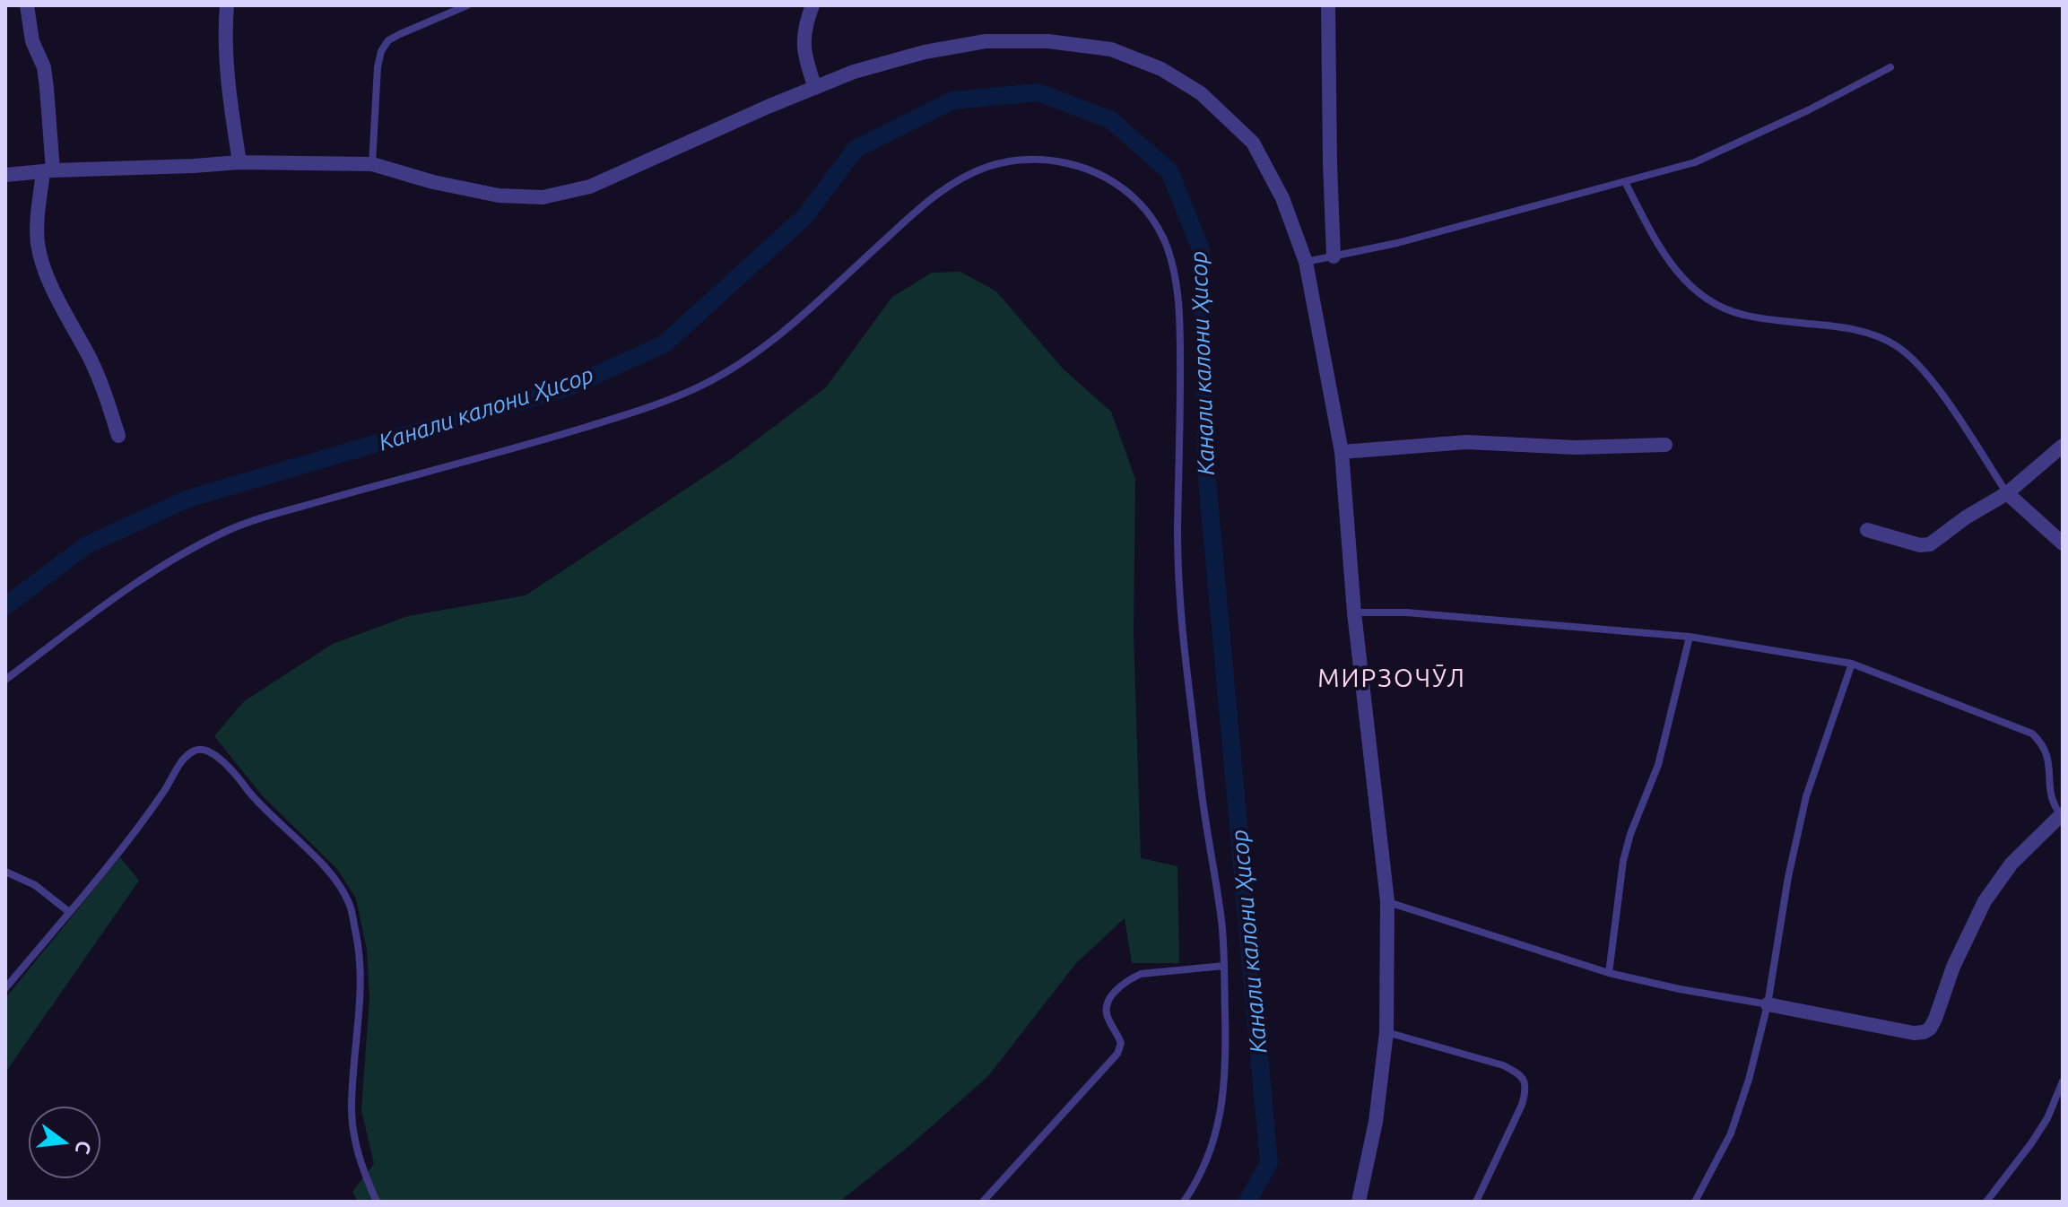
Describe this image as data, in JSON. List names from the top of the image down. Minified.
{"districts":["МИРЗОЧӮЛ"],"water":["Канали калони Ҳисор"],"north":"right"}
